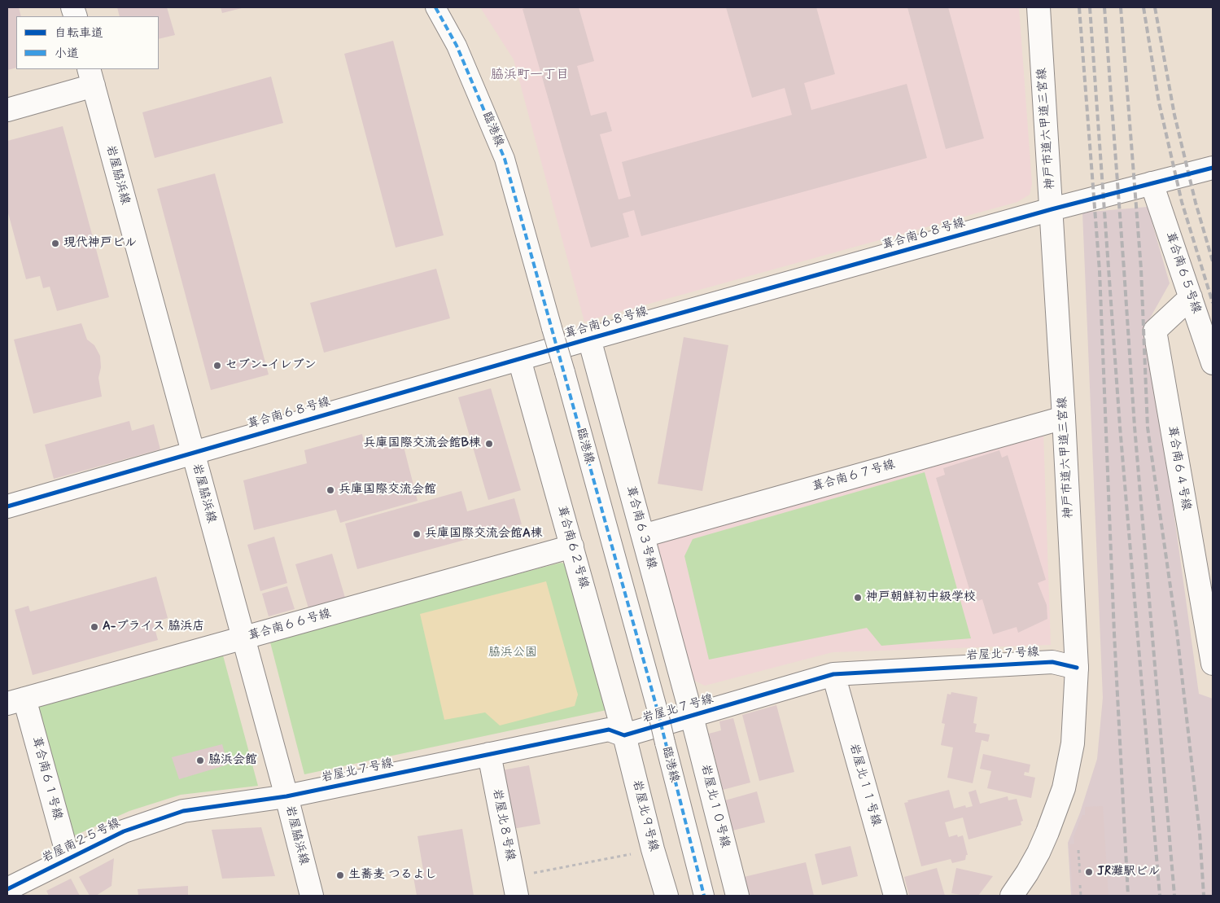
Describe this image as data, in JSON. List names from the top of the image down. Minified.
{"streets":{"street":["神戸市道六甲道三宮線","臨港線","岩屋脇浜線","葺合南６８号線","葺合南６５号線","葺合南６４号線","葺合南６７号線","葺合南６３号線","葺合南６２号線","葺合南６６号線","岩屋北７号線","葺合南６１号線","岩屋北１１号線","岩屋北１０号線","岩屋北９号線","岩屋北８号線","岩屋南２５号線"]},"crossings":[["神戸市道六甲道三宮線","葺合南６８号線"],["神戸市道六甲道三宮線","葺合南６７号線"],["神戸市道六甲道三宮線","岩屋北７号線"],["岩屋脇浜線","葺合南６８号線"],["岩屋脇浜線","葺合南６６号線"],["岩屋脇浜線","岩屋北７号線"],["岩屋脇浜線","岩屋南２５号線"],["葺合南６８号線","葺合南６５号線"],["葺合南６８号線","葺合南６３号線"],["葺合南６８号線","葺合南６２号線"],["葺合南６５号線","葺合南６４号線"],["葺合南６７号線","葺合南６３号線"],["葺合南６３号線","岩屋北７号線"],["葺合南６３号線","岩屋北１０号線"],["葺合南６２号線","葺合南６６号線"],["葺合南６２号線","岩屋北７号線"],["葺合南６２号線","岩屋北９号線"],["葺合南６６号線","葺合南６１号線"],["岩屋北７号線","岩屋北１１号線"],["岩屋北７号線","岩屋北１０号線"],["岩屋北７号線","岩屋北９号線"],["岩屋北７号線","岩屋北８号線"],["岩屋北７号線","岩屋南２５号線"],["葺合南６１号線","岩屋南２５号線"]],"districts":["脇浜町一丁目"],"parks":["脇浜公園"],"places":["現代神戸ビル","セブン-イレブン","兵庫国際交流会館B棟","兵庫国際交流会館","兵庫国際交流会館A棟","神戸朝鮮初中級学校","A-プライス 脇浜店","脇浜会館","JR灘駅ビル","生蕎麦 つるよし"],"legend":["自転車道","小道"]}
